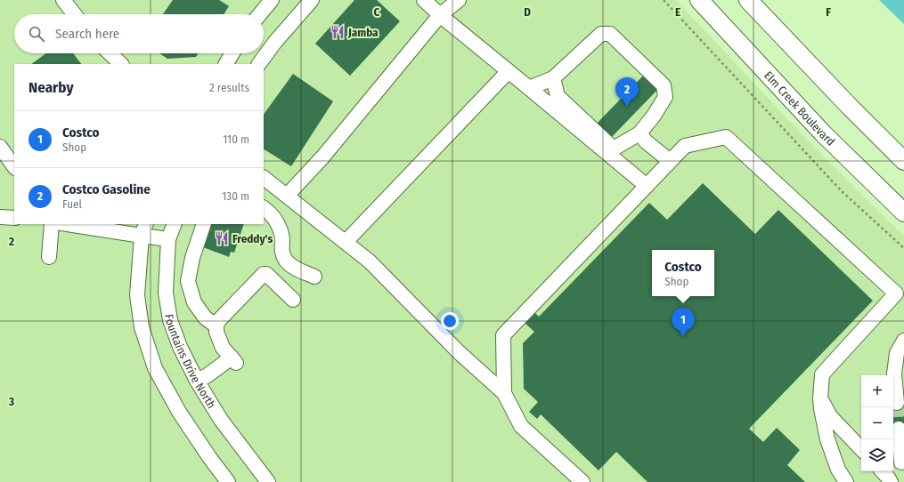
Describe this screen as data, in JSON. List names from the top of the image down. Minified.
{"streets":{"main road":["Elm Creek Boulevard"],"street":["Fountains Drive North"]},"places":{"restaurant":["Jamba","Freddy's"]},"page":{"search":"Search here","heading":["Nearby","2 results"],"pins":["2","1"],"list":[{"mark":"1","name":"Costco","note":"Shop","value":"110 m"},{"mark":"2","name":"Costco Gasoline","note":"Fuel","value":"130 m"}],"popup":["Costco","Shop"],"map_buttons":["+","−"]},"grid":{"columns":["C","D","E","F"],"rows":["2","3"]}}
